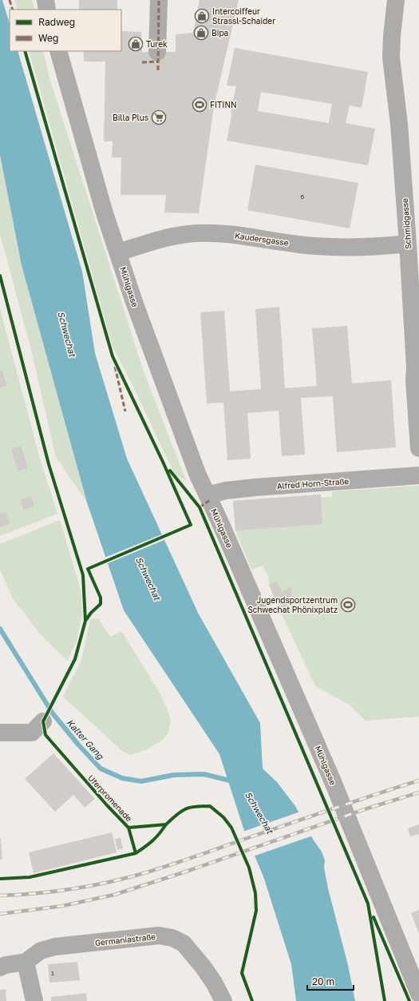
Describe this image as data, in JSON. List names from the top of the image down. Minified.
{"streets":{"street":["Schmidgasse","Kaudersgasse","Mühlgasse","Alfred Horn-Straße","Germaniastraße"],"cycle path":["Uferpromenade"]},"crossings":[["Schmidgasse","Kaudersgasse"],["Kaudersgasse","Mühlgasse"],["Mühlgasse","Alfred Horn-Straße"]],"water":["Schwechat","Kalter Gang"],"places":{"shop":["Intercoiffeur Strassl-Schaider","Bipa","Turek"],"sports":["FITINN","Jugendsportzentrum Schwechat Phönixplatz"],"supermarket":["Billa Plus"]},"house_numbers":["6","1"],"legend":["Radweg","Weg"],"scale_bar":"20 m"}
